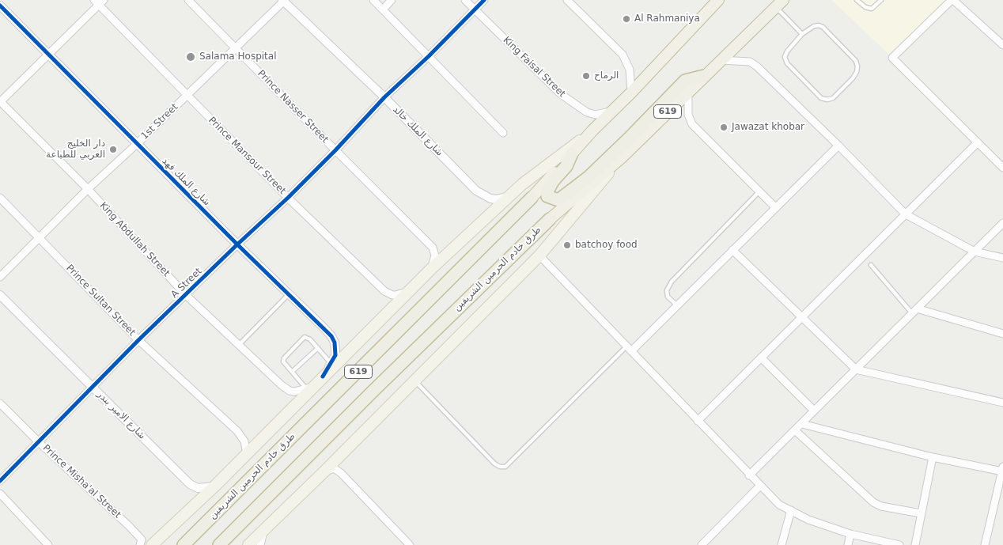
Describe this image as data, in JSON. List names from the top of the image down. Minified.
{"streets":{"highway":["619","طرق خادم الحرمين الشريفين"],"street":["King Faisal Street","Prince Nasser Street","1st Street","شارع الملك خالد","Prince Mansour Street","شارع الملك فهد","King Abdullah Street","A Street","Prince Sultan Street","شارع الامير بندر","Prince Misha'al Street"]},"crossings":[["King Faisal Street","طرق خادم الحرمين الشريفين"],["King Faisal Street","A Street"],["Prince Nasser Street","1st Street"],["Prince Nasser Street","A Street"],["1st Street","شارع الملك خالد"],["1st Street","Prince Mansour Street"],["1st Street","شارع الملك فهد"],["1st Street","King Abdullah Street"],["1st Street","Prince Sultan Street"],["شارع الملك خالد","A Street"],["Prince Mansour Street","A Street"],["شارع الملك فهد","A Street"],["King Abdullah Street","A Street"],["A Street","Prince Sultan Street"],["A Street","شارع الامير بندر"],["A Street","Prince Misha'al Street"]],"places":["Al Rahmaniya","Salama Hospital","الرماح","Jawazat khobar","دار الخليج العربي للطباعة","batchoy food"]}
